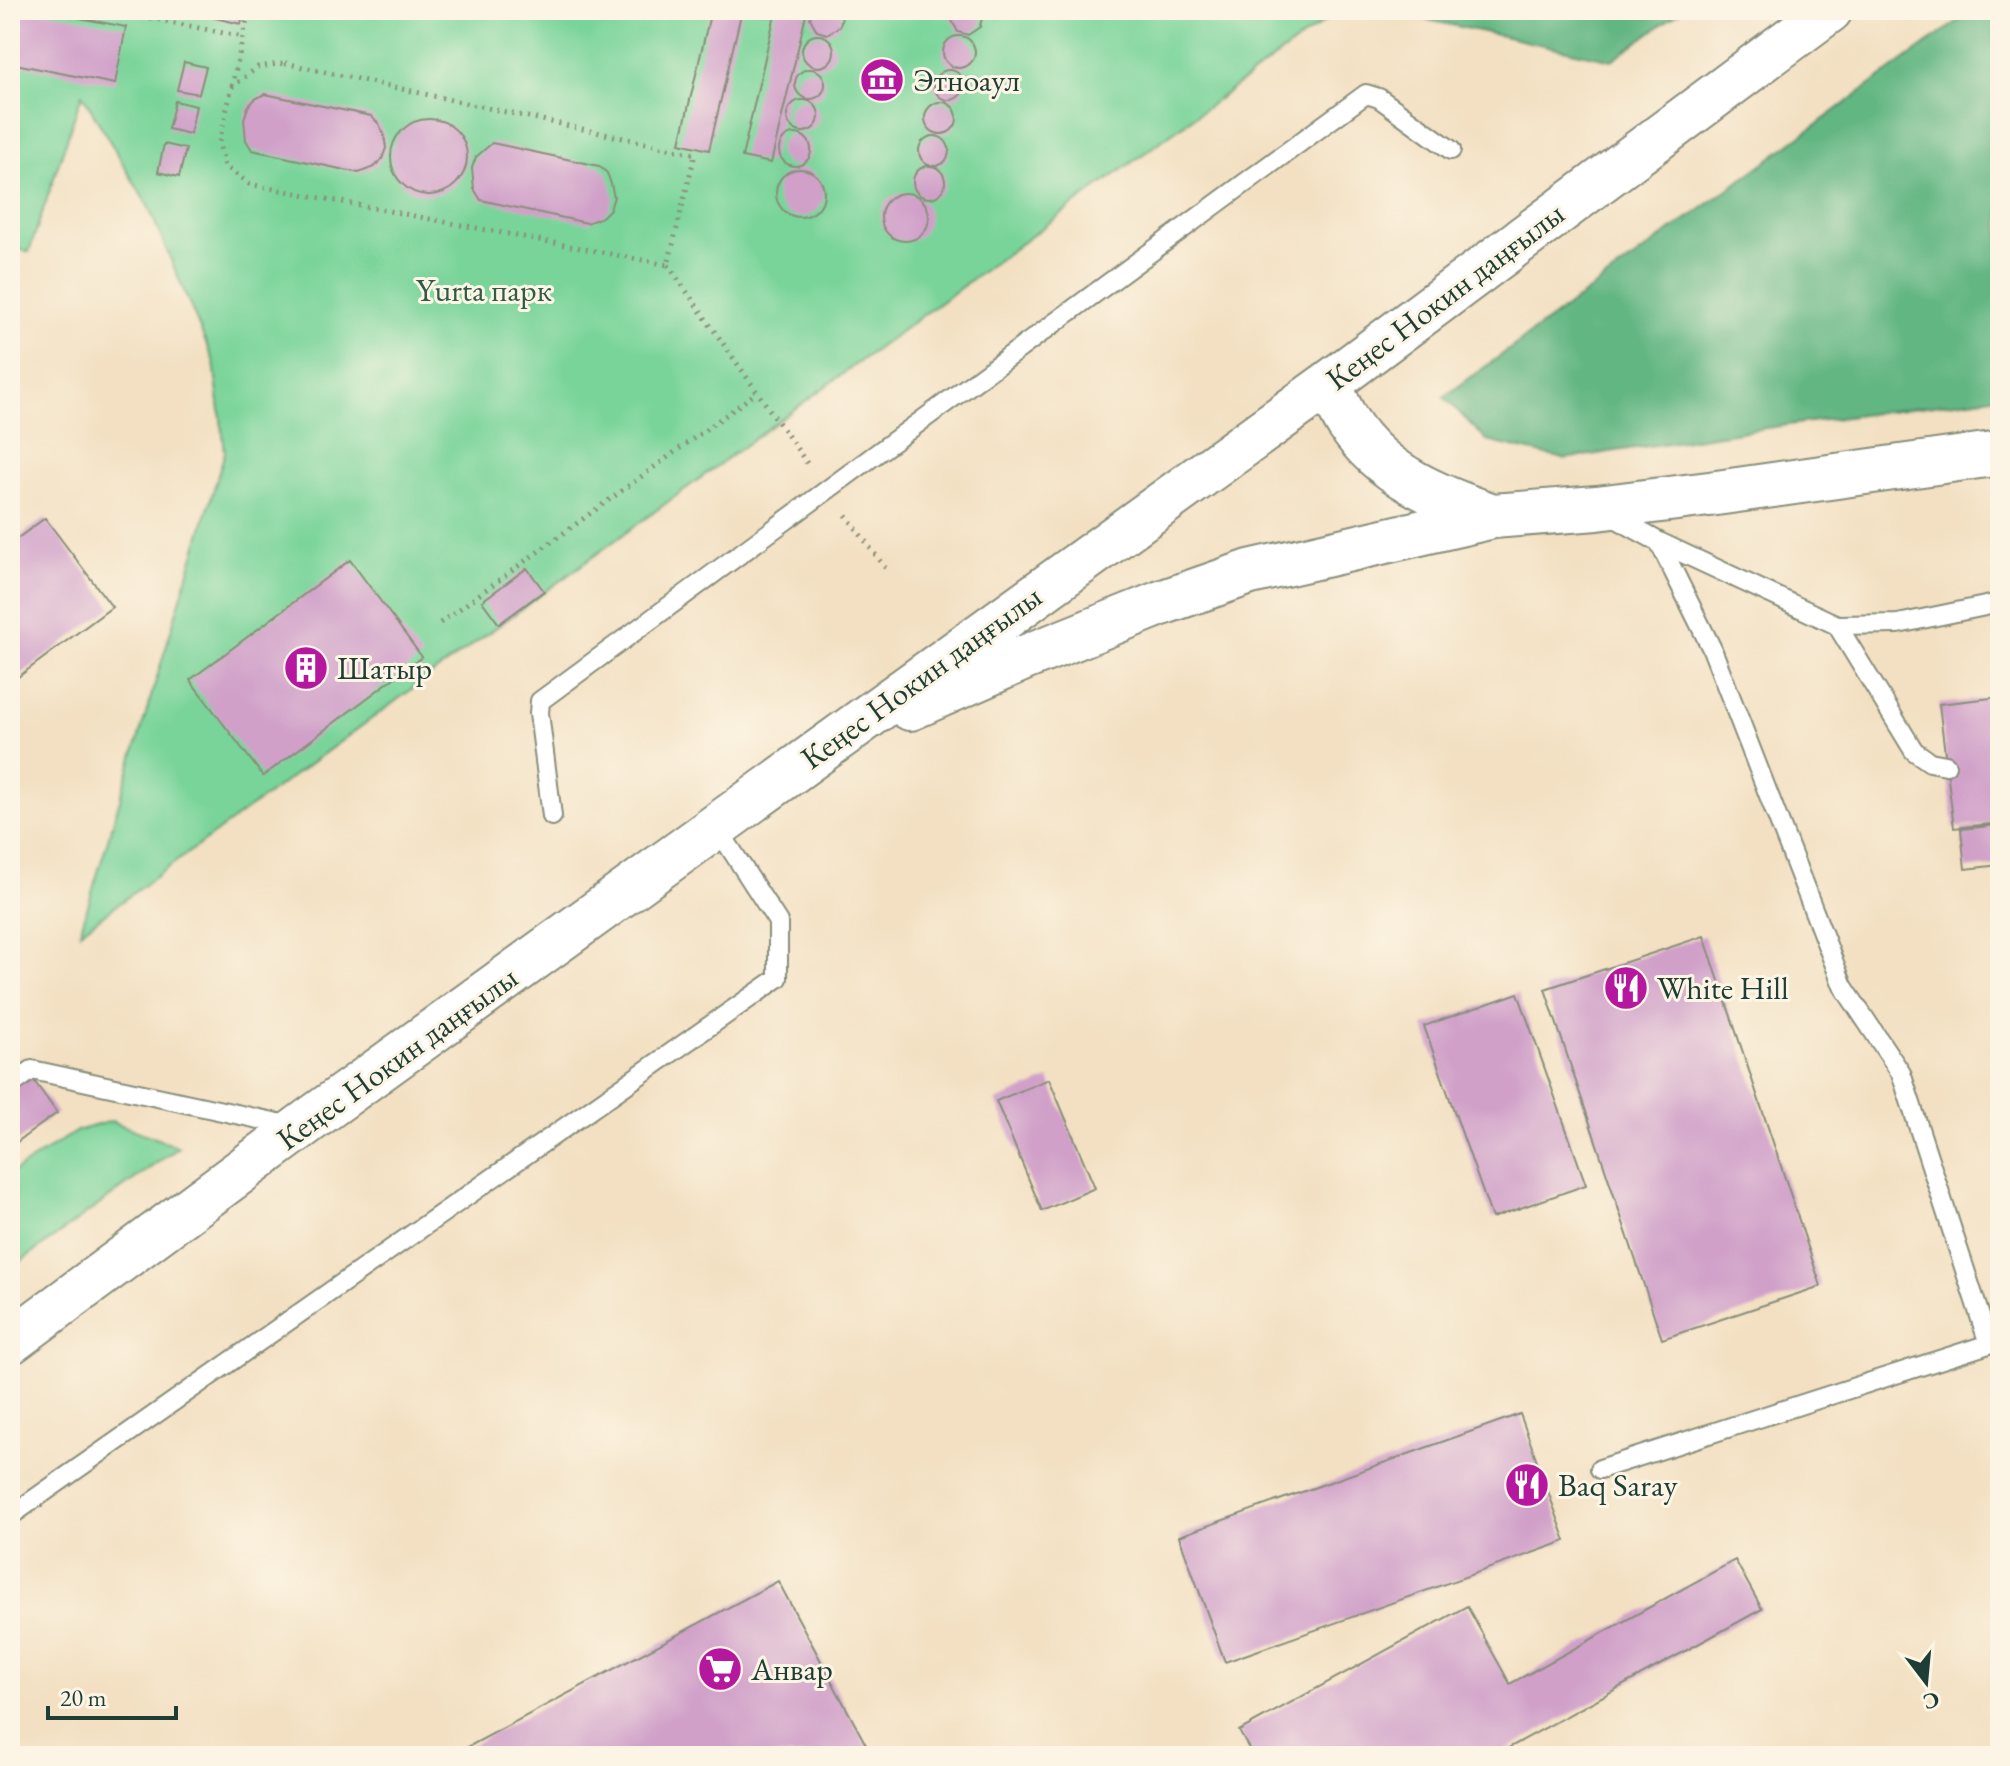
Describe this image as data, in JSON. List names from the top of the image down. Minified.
{"streets":{"highway":["Кеңес Нокин даңғылы"]},"parks":["Yurta парк"],"places":{"museum":["Этноаул"],"building":["Шатыр"],"restaurant":["White Hill","Baq Saray"],"supermarket":["Анвар"]},"scale_bar":"20 m","north":"bottom"}
